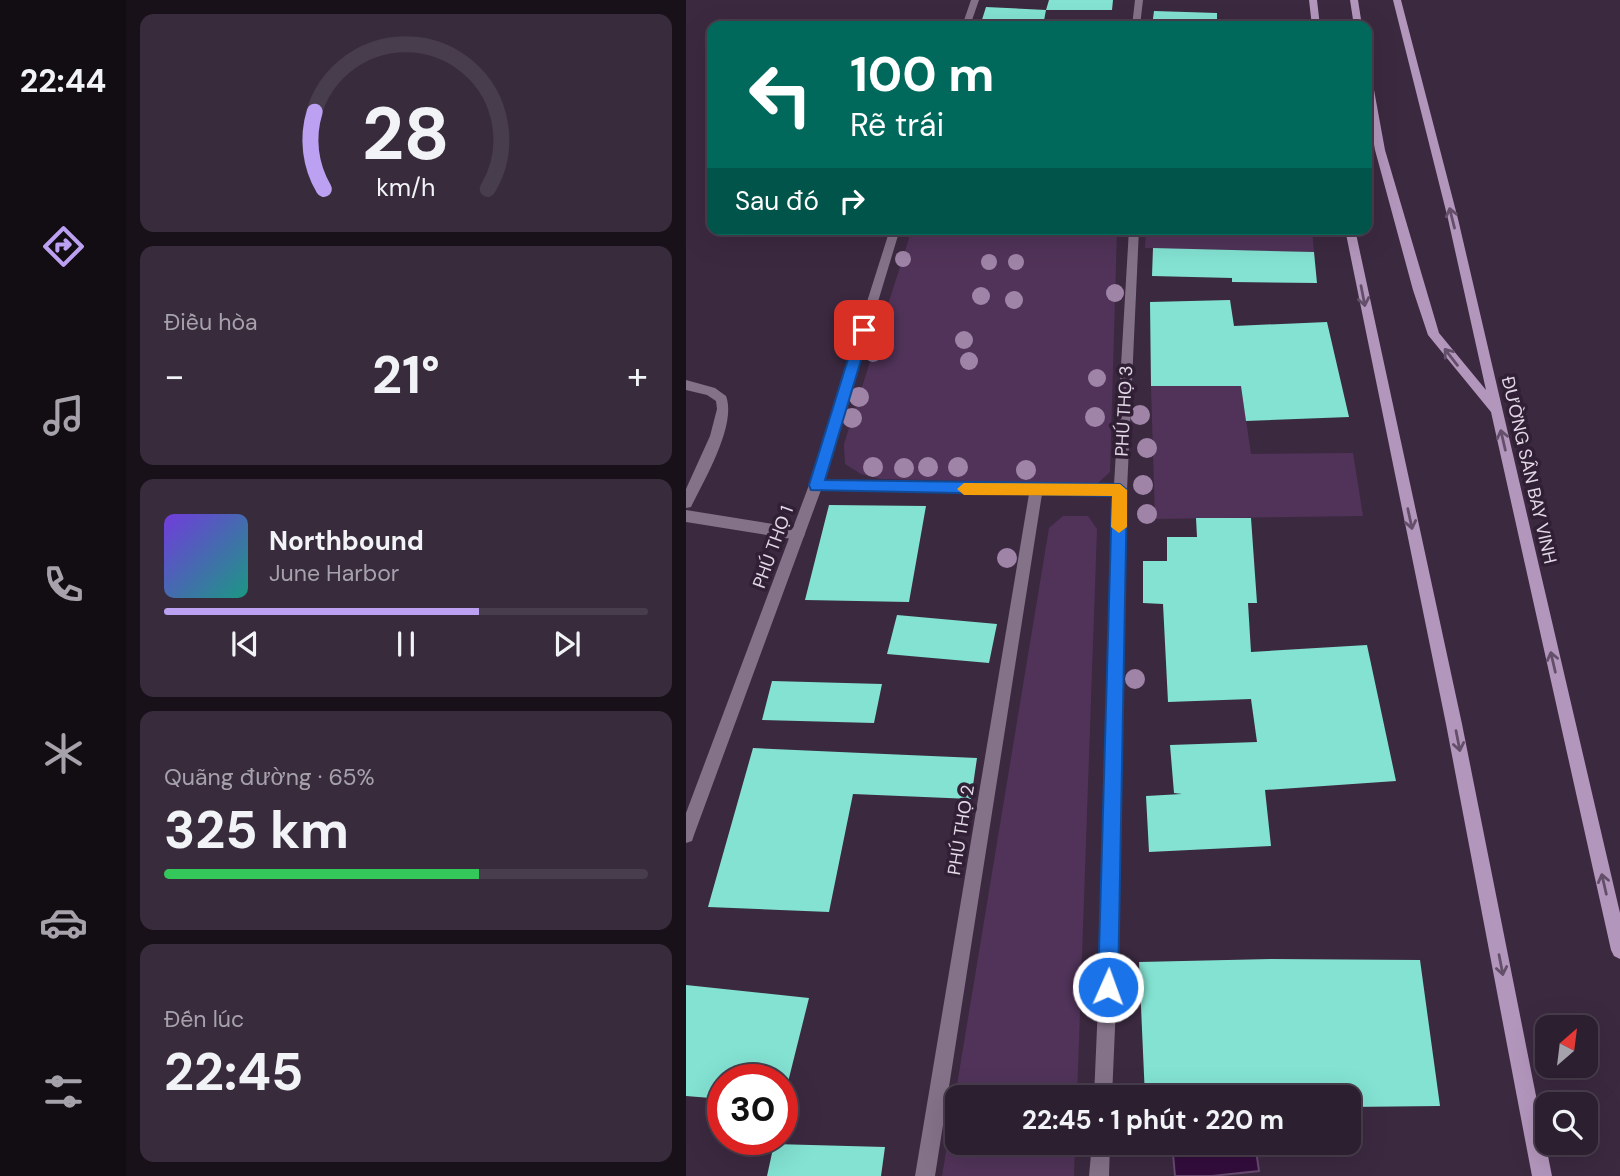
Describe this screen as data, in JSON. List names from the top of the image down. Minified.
{"streets":{"main road":["ĐƯỜNG SÂN BAY VINH"],"street":["PHÚ THỌ 3","PHÚ THỌ 1","PHÚ THỌ 2"]},"north":"top right","page":{"tabs":"22:44","turn":["100 m","Rẽ trái"],"then":"Sau đó","tile":["Điều hòa",["Quãng đường · 65%","325 km"],["Đến lúc","22:45"]],"heat":["−","21°","+"],"song":["Northbound","June Harbor"],"limit":"30","trip":"22:45 · 1 phút · 220 m","gauge":["28","km/h"]}}
